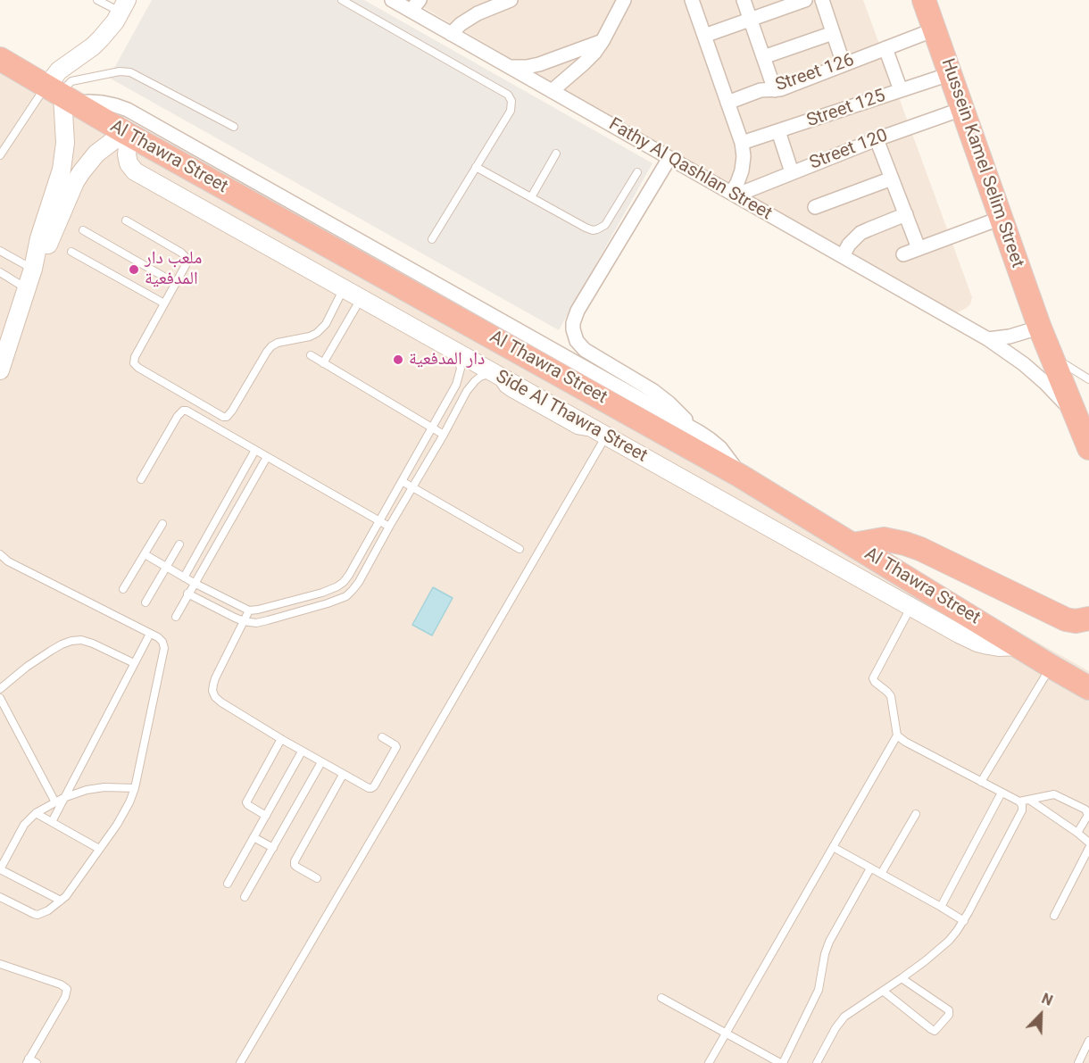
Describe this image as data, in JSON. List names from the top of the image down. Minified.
{"streets":{"highway":["Al Thawra Street","Hussein Kamel Selim Street"],"street":["Street 126","Street 125","Street 120","Fathy Al Qashlan Street","Side Al Thawra Street"]},"crossings":[["Street 126","Hussein Kamel Selim Street"],["Street 125","Hussein Kamel Selim Street"],["Street 120","Hussein Kamel Selim Street"],["Street 120","Fathy Al Qashlan Street"],["Al Thawra Street","Side Al Thawra Street"],["Hussein Kamel Selim Street","Fathy Al Qashlan Street"]],"places":["ملعب دار المدفعية","دار المدفعية"],"north":"top right"}
